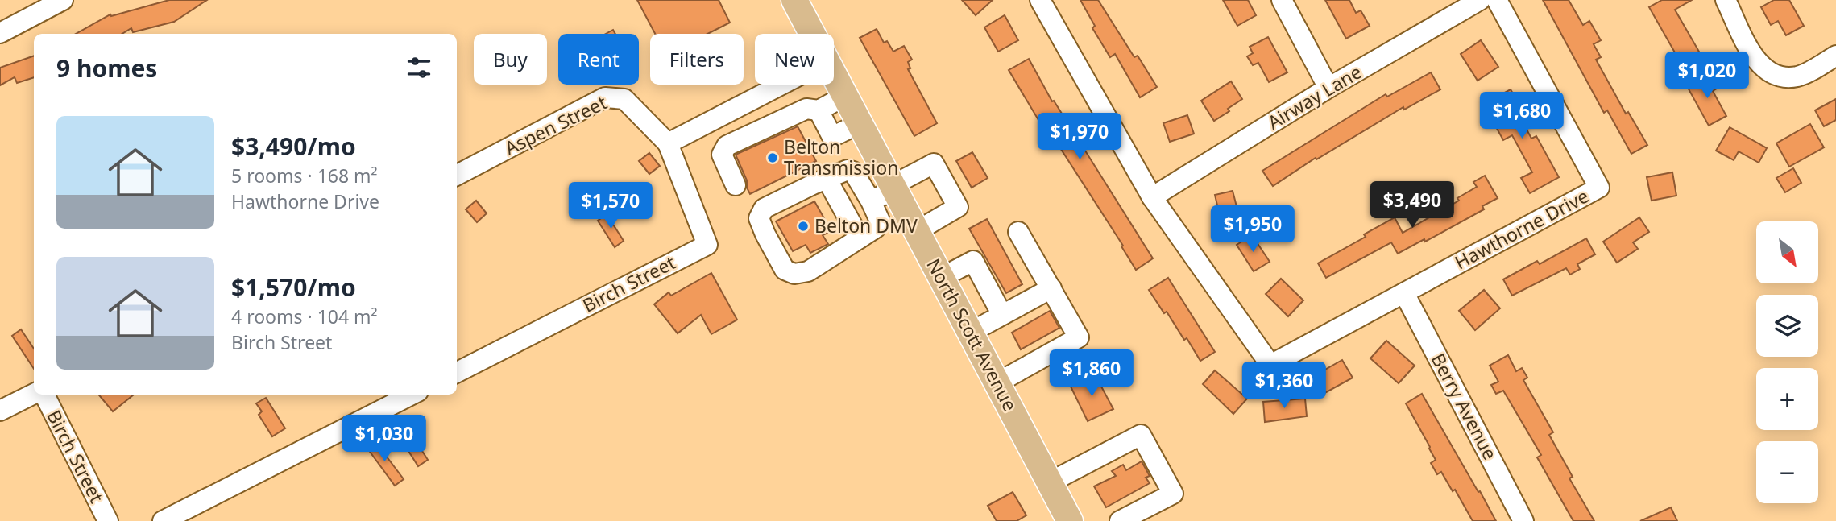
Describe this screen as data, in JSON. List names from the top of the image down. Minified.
{"streets":{"main road":["North Scott Avenue"],"street":["Airway Lane","Aspen Street","Hawthorne Drive","Birch Street","Berry Avenue"]},"crossings":[["Aspen Street","Birch Street"],["Hawthorne Drive","Berry Avenue"]],"places":["Belton Transmission","Belton DMV"],"north":"bottom right","page":{"chip":["Buy","Rent","Filters","New"],"heading":"9 homes","price":["$1,020","$1,680","$1,970","$3,490","$1,570","$1,950","$1,860","$1,360","$1,030"],"list":[{"name":"$3,490/mo","note":"5 rooms · 168 m² · Hawthorne Drive"},{"name":"$1,570/mo","note":"4 rooms · 104 m² · Birch Street"}],"map_buttons":["+","−"]}}
